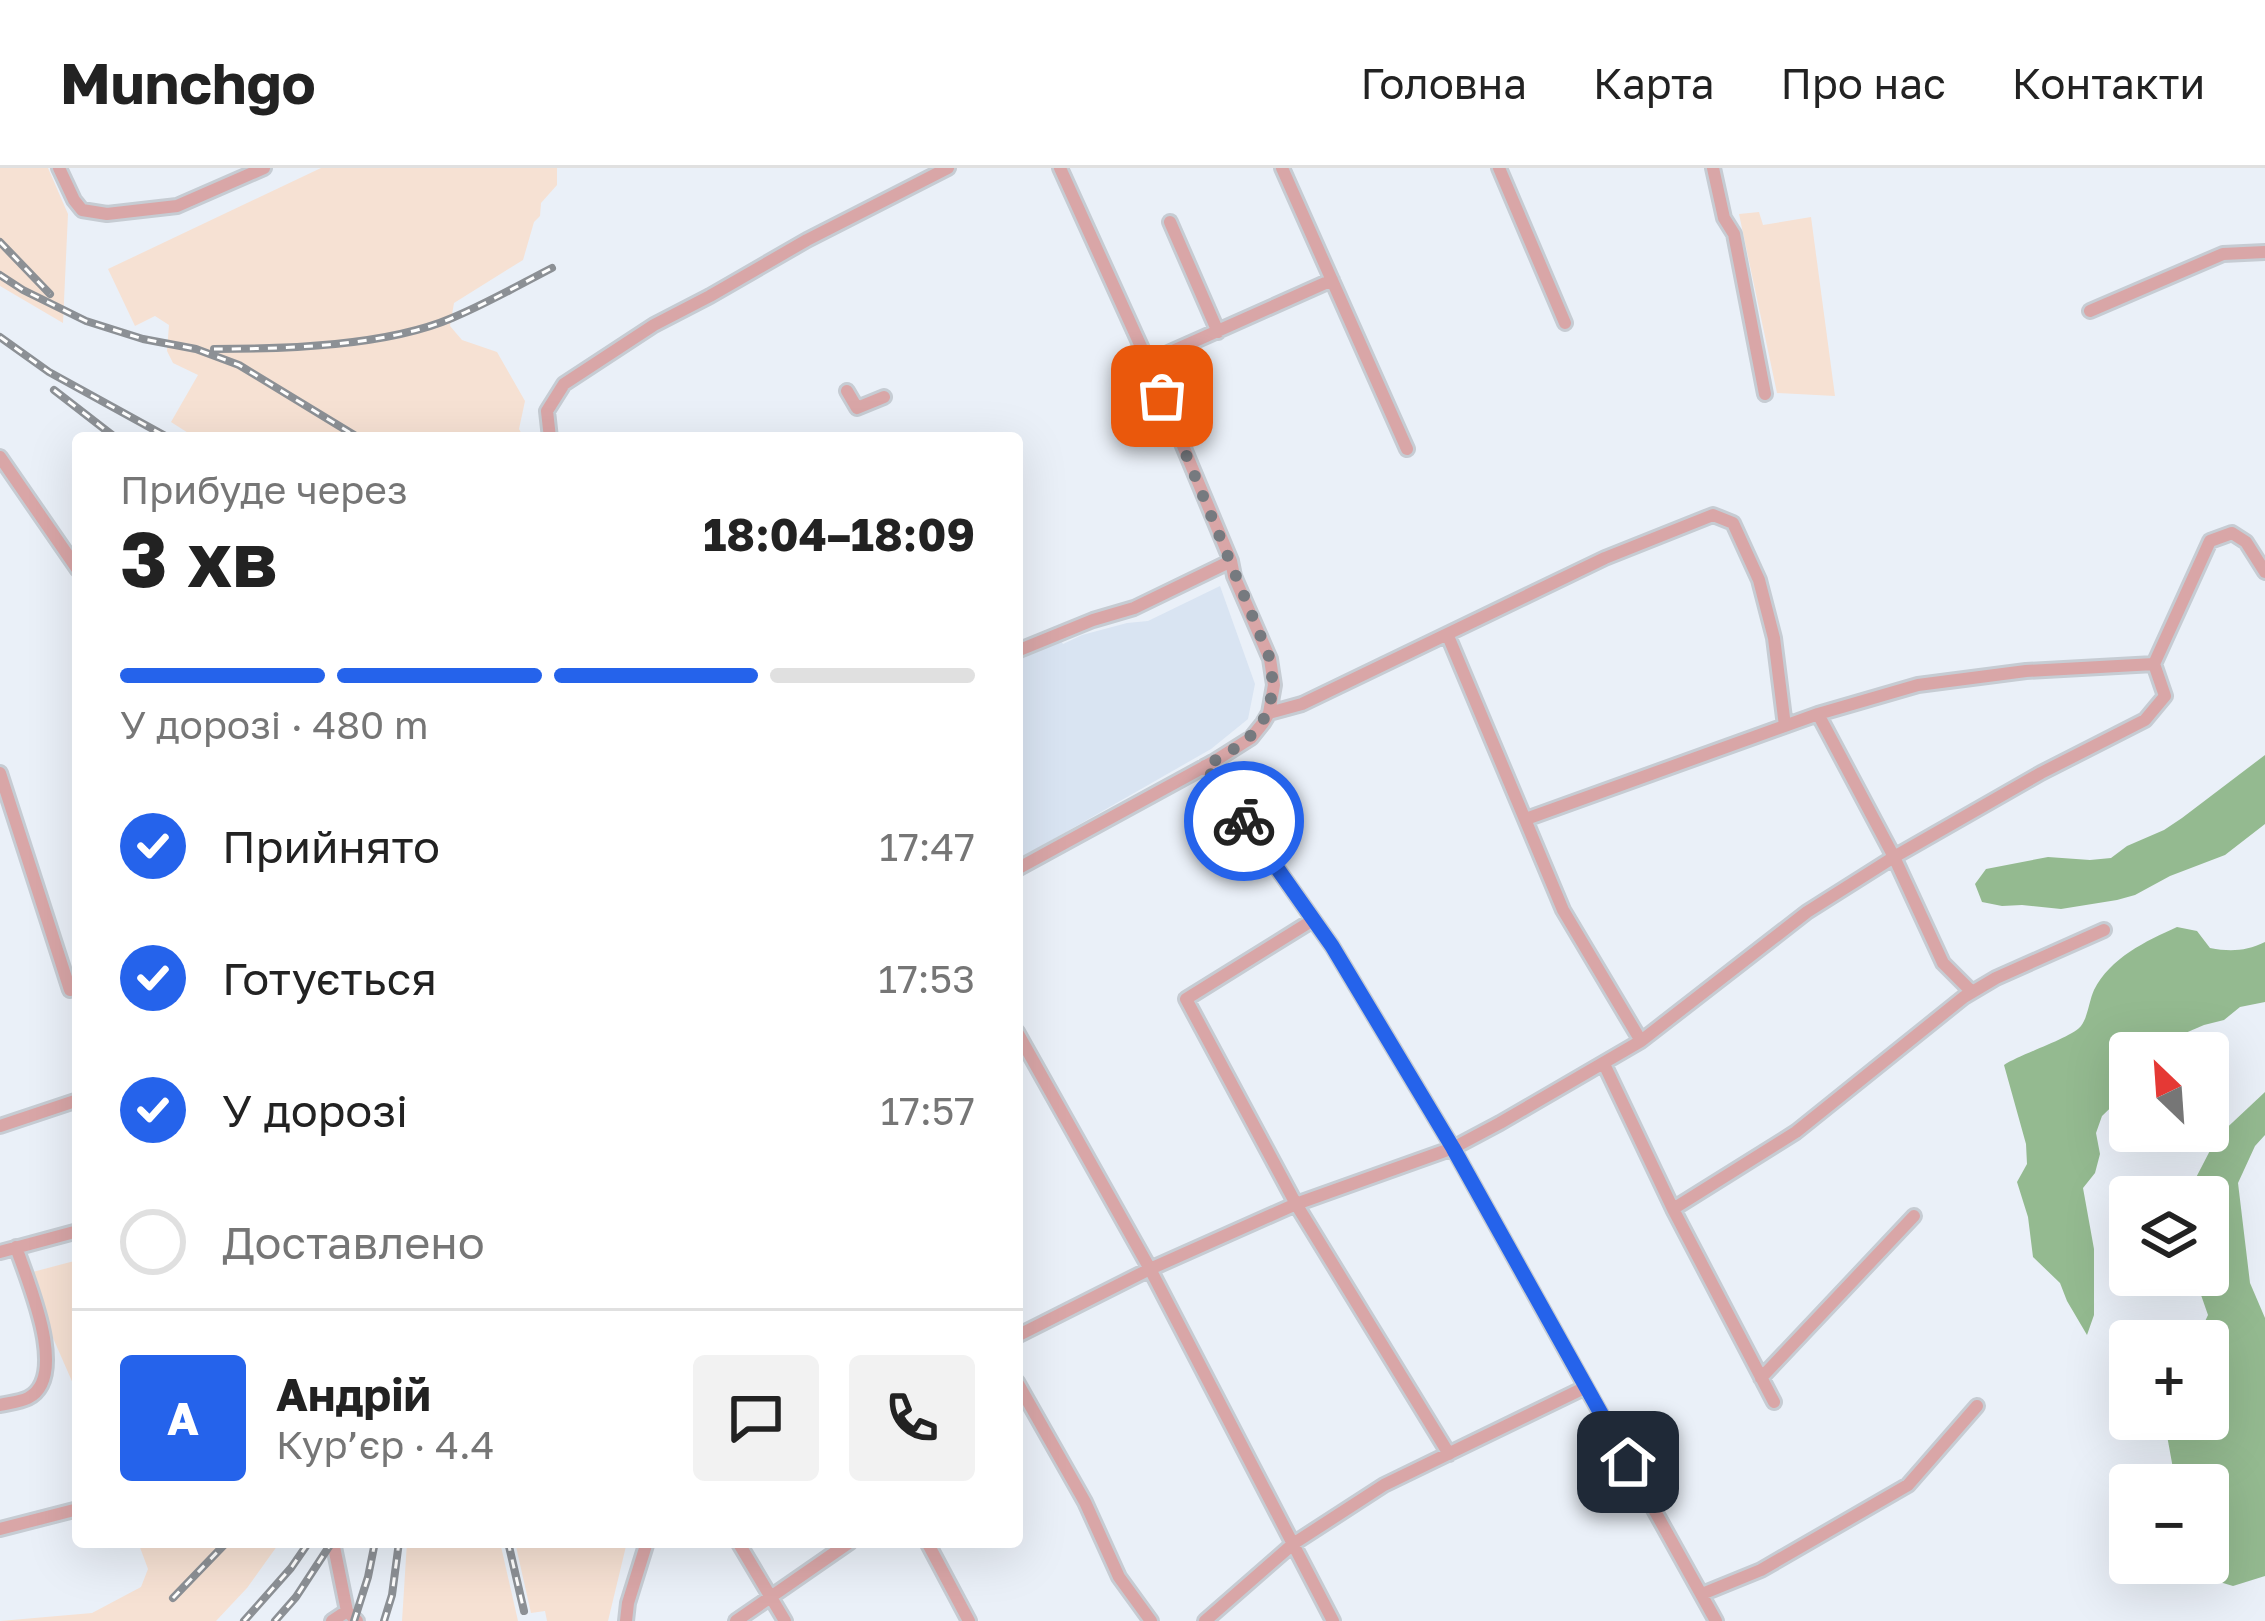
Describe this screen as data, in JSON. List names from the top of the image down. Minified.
{"north":"top left","page":{"header":"Munchgo","nav":["Головна","Карта","Про нас","Контакти"],"heading":["3 хв","Прибуде через","18:04–18:09"],"panel":["Андрій","Кур’єр · 4.4"],"bar":"У дорозі · 480 m","list":[["Прийнято","17:47"],["Готується","17:53"],["У дорозі","17:57"],"Доставлено"],"map_buttons":["+","−"],"round":"А"}}
